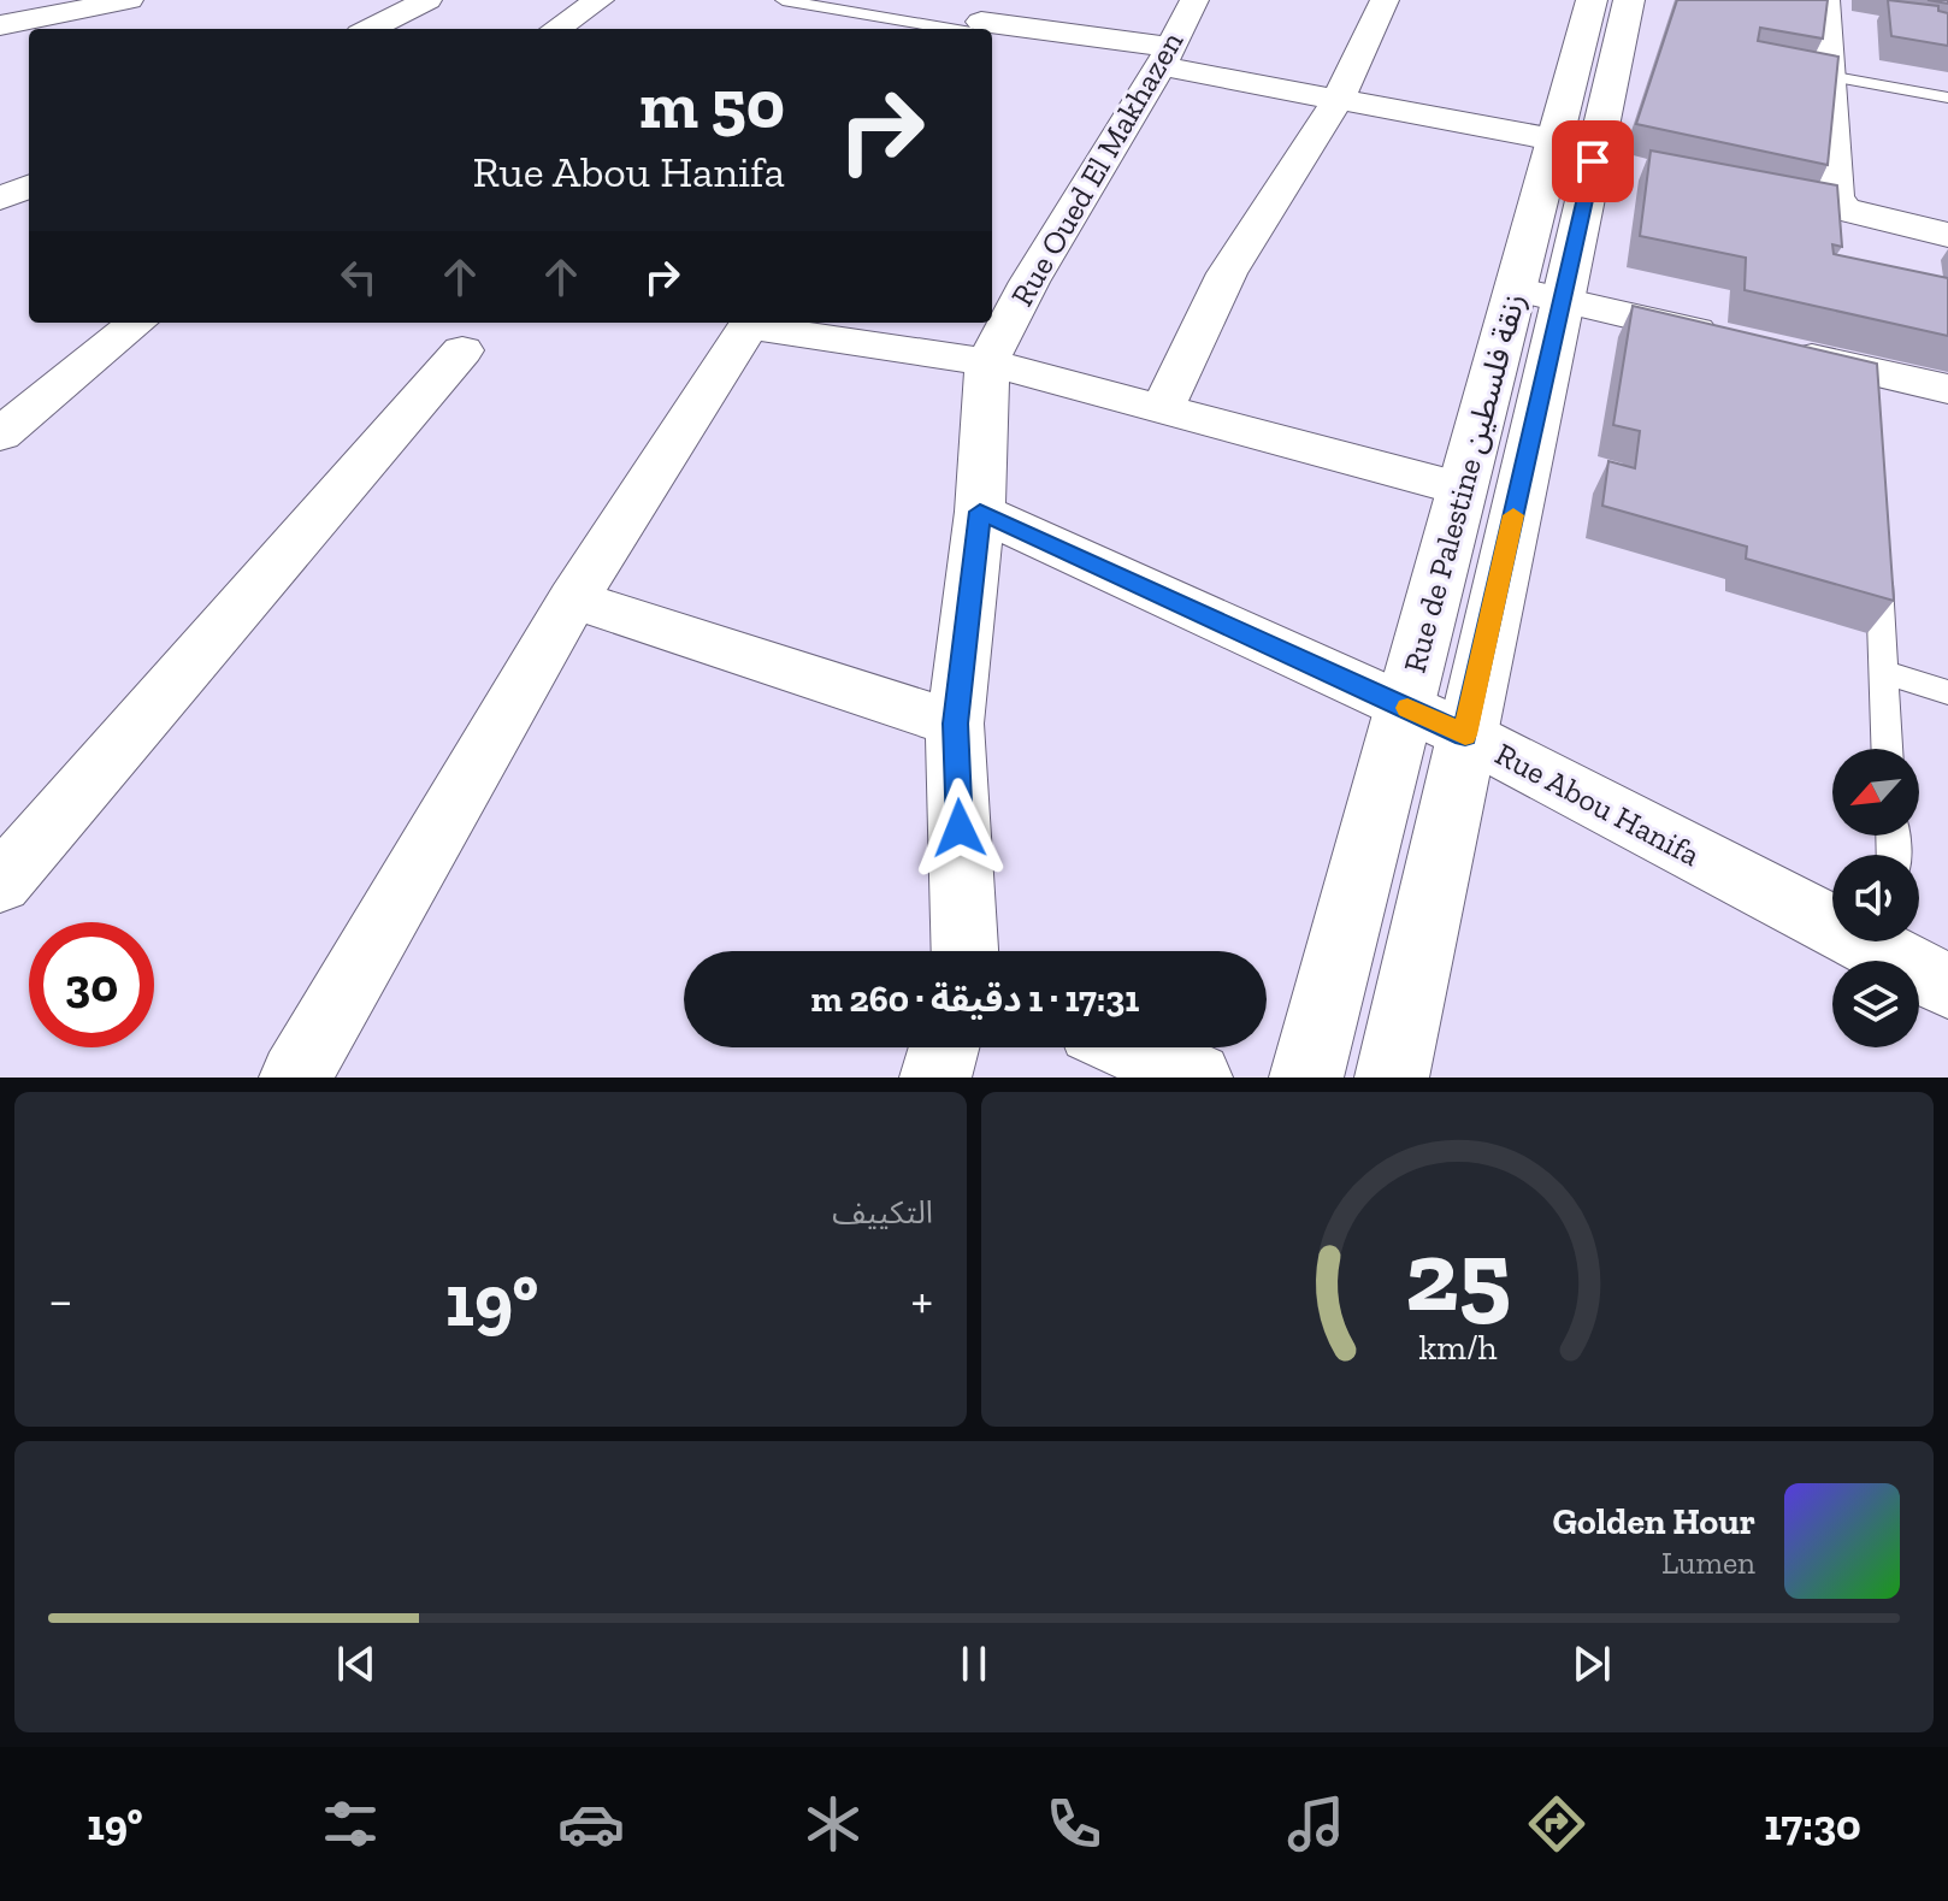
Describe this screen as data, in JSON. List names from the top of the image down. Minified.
{"streets":{"street":["Rue Oued El Makhazen","Rue de Palestine زنقة فلسطين","Rue Abou Hanifa"]},"crossings":[["Rue Oued El Makhazen","Rue Abou Hanifa"],["Rue de Palestine زنقة فلسطين","Rue Abou Hanifa"]],"north":"bottom left","page":{"turn":["50 m","Rue Abou Hanifa"],"limit":"30","trip":"17:31 · 1 دقيقة · 260 m","tile":"التكييف","heat":["−","19°","+"],"song":["Golden Hour","Lumen"],"tabs":["17:30","19°"],"gauge":["25","km/h"]}}
